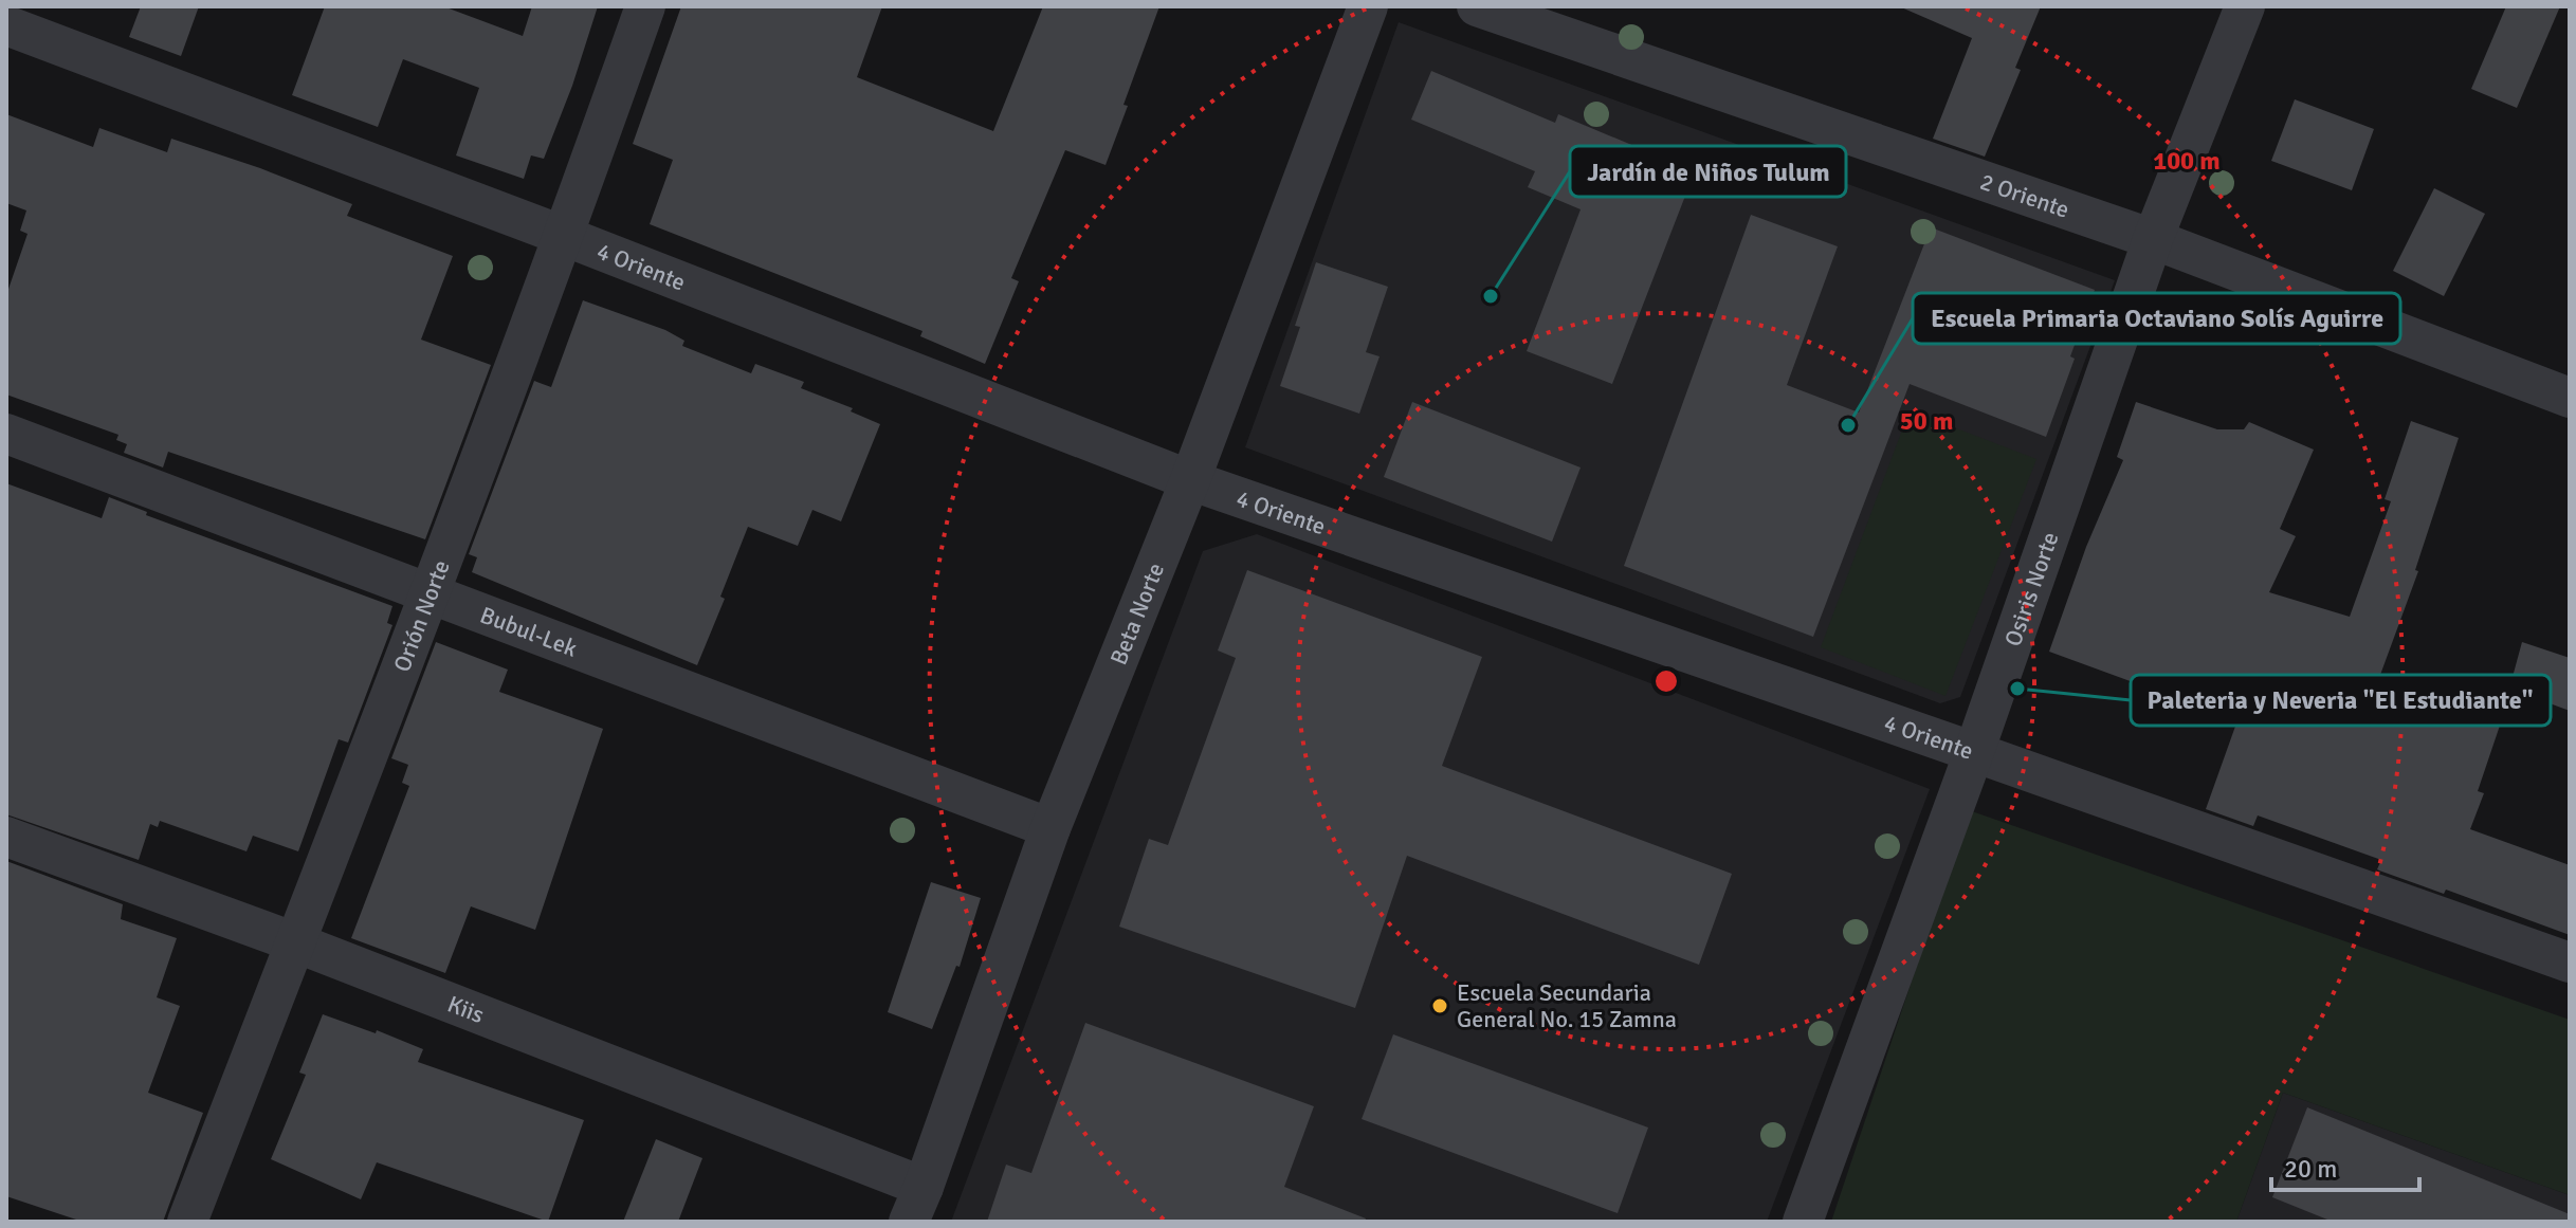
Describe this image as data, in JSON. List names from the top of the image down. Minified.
{"streets":{"street":["2 Oriente","4 Oriente","Osiris Norte","Beta Norte","Orión Norte","Bubul-Lek","Kiis"]},"crossings":[["2 Oriente","Osiris Norte"],["4 Oriente","Osiris Norte"],["4 Oriente","Beta Norte"],["4 Oriente","Orión Norte"],["Beta Norte","Bubul-Lek"],["Beta Norte","Kiis"],["Orión Norte","Bubul-Lek"],["Orión Norte","Kiis"]],"places":["Jardín de Niños Tulum","Escuela Primaria Octaviano Solís Aguirre","Paleteria y Neveria \"El Estudiante\"","Escuela Secundaria General No. 15 Zamna"],"scale_bar":"20 m","rings":["100 m","50 m"]}
